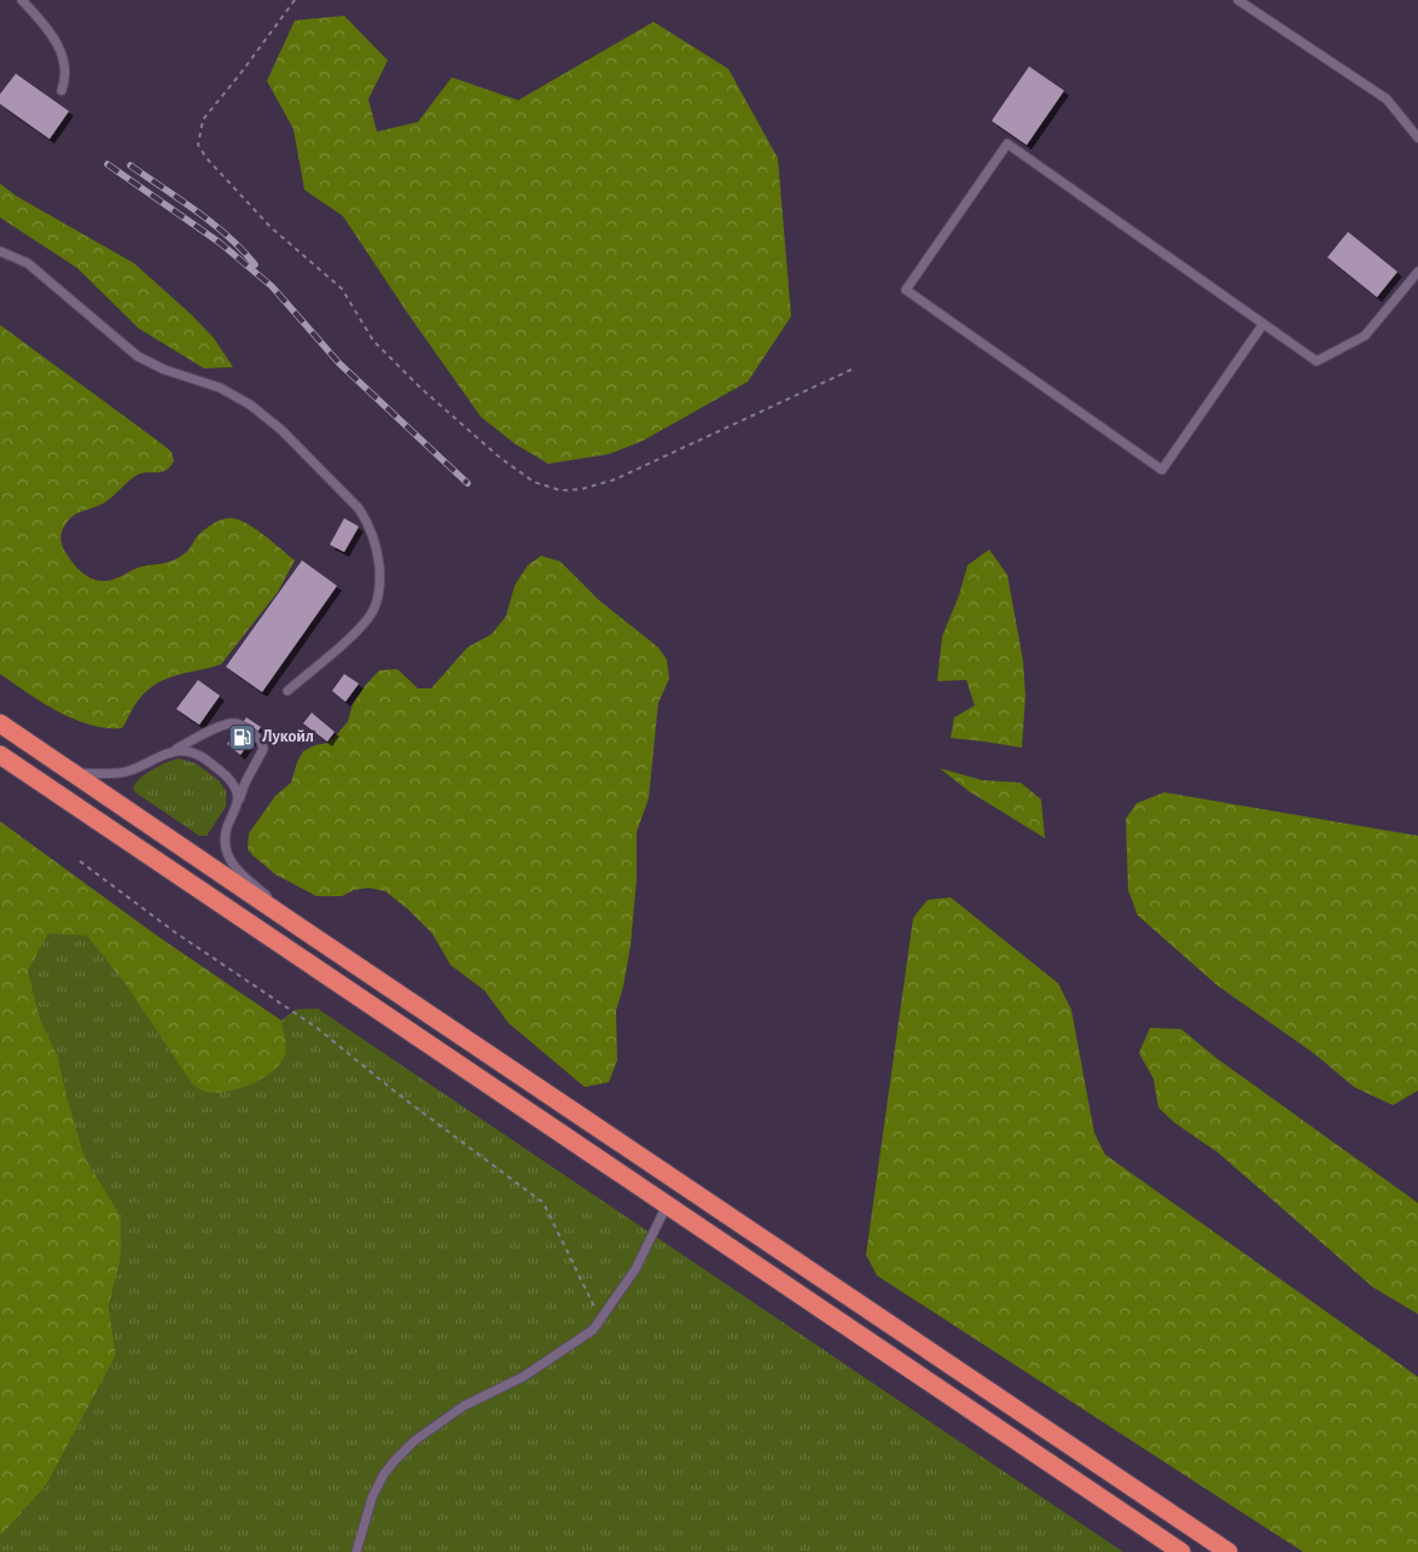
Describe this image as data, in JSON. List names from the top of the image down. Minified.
{"places":{"fuel station":["Лукойл"]}}
